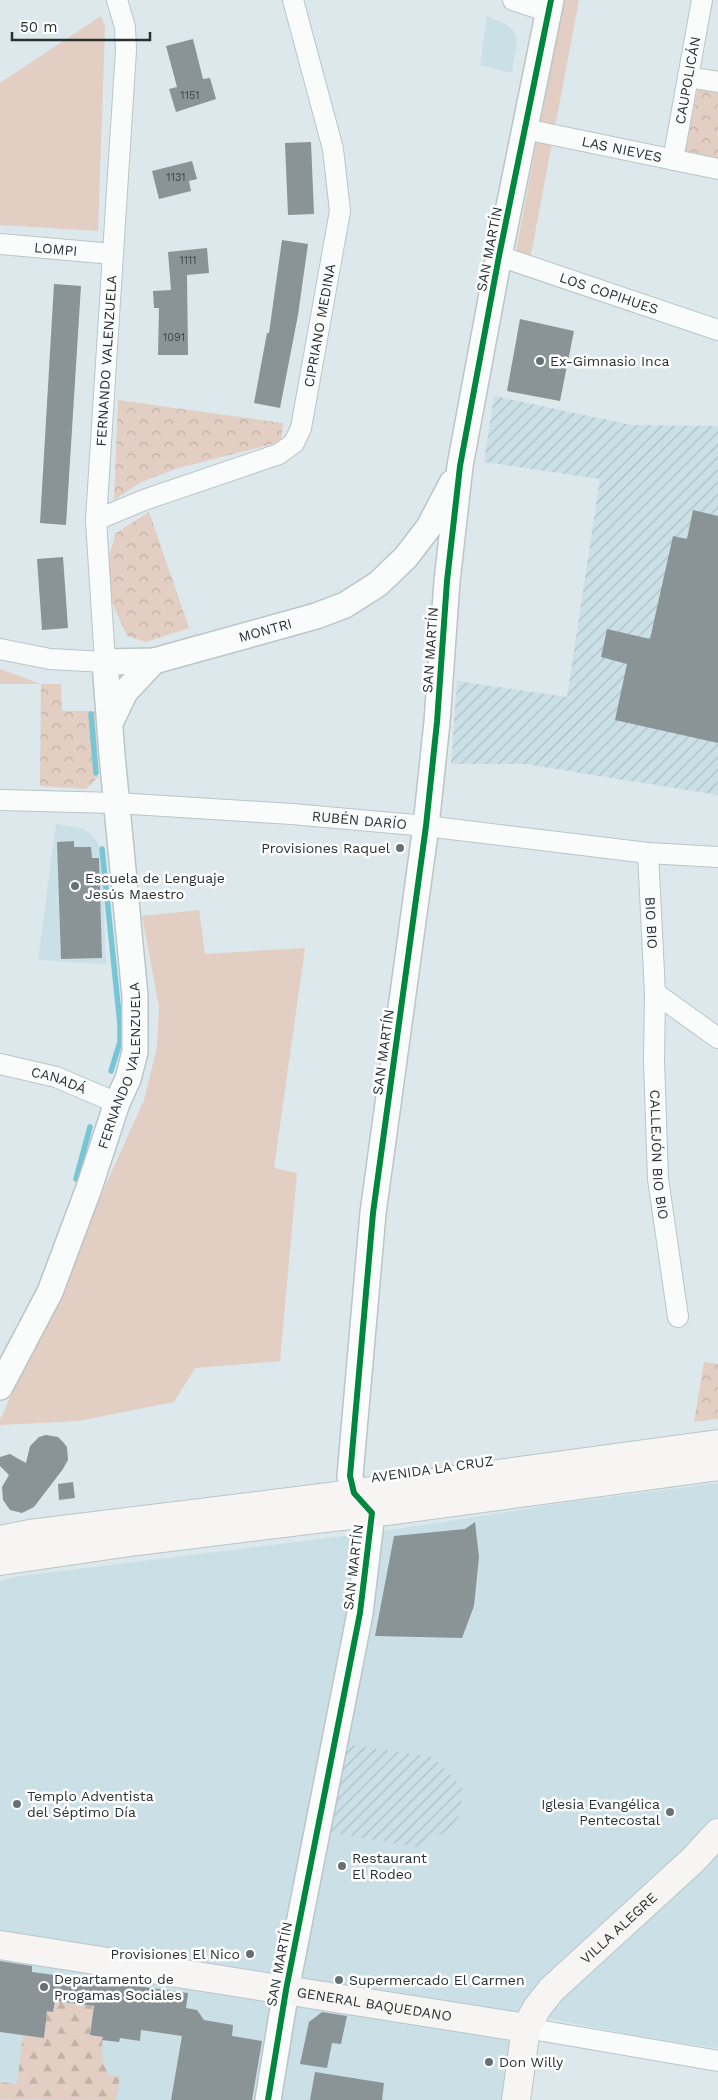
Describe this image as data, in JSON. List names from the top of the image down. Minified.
{"streets":{"main road":["AVENIDA LA CRUZ","VILLA ALEGRE","GENERAL BAQUEDANO"],"street":["CAUPOLICÁN","LAS NIEVES","LOMPI","SAN MARTÍN","LOS COPIHUES","CIPRIANO MEDINA","FERNANDO VALENZUELA","MONTRI","RUBÉN DARÍO","BIO BIO","CANADÁ","CALLEJÓN BIO BIO"]},"crossings":[["CAUPOLICÁN","LAS NIEVES"],["LAS NIEVES","SAN MARTÍN"],["LOMPI","FERNANDO VALENZUELA"],["SAN MARTÍN","LOS COPIHUES"],["SAN MARTÍN","MONTRI"],["SAN MARTÍN","RUBÉN DARÍO"],["SAN MARTÍN","AVENIDA LA CRUZ"],["SAN MARTÍN","GENERAL BAQUEDANO"],["CIPRIANO MEDINA","FERNANDO VALENZUELA"],["FERNANDO VALENZUELA","MONTRI"],["FERNANDO VALENZUELA","RUBÉN DARÍO"],["FERNANDO VALENZUELA","CANADÁ"],["RUBÉN DARÍO","BIO BIO"],["BIO BIO","CALLEJÓN BIO BIO"],["VILLA ALEGRE","GENERAL BAQUEDANO"]],"places":["Ex-Gimnasio Inca","Provisiones Raquel","Escuela de Lenguaje Jesús Maestro","Templo Adventista del Séptimo Día","Iglesia Evangélica Pentecostal","Restaurant El Rodeo","Provisiones El Nico","Supermercado El Carmen","Departamento de Progamas Sociales","Don Willy"],"house_numbers":["1151","1131","1111","1091"],"scale_bar":"50 m"}
